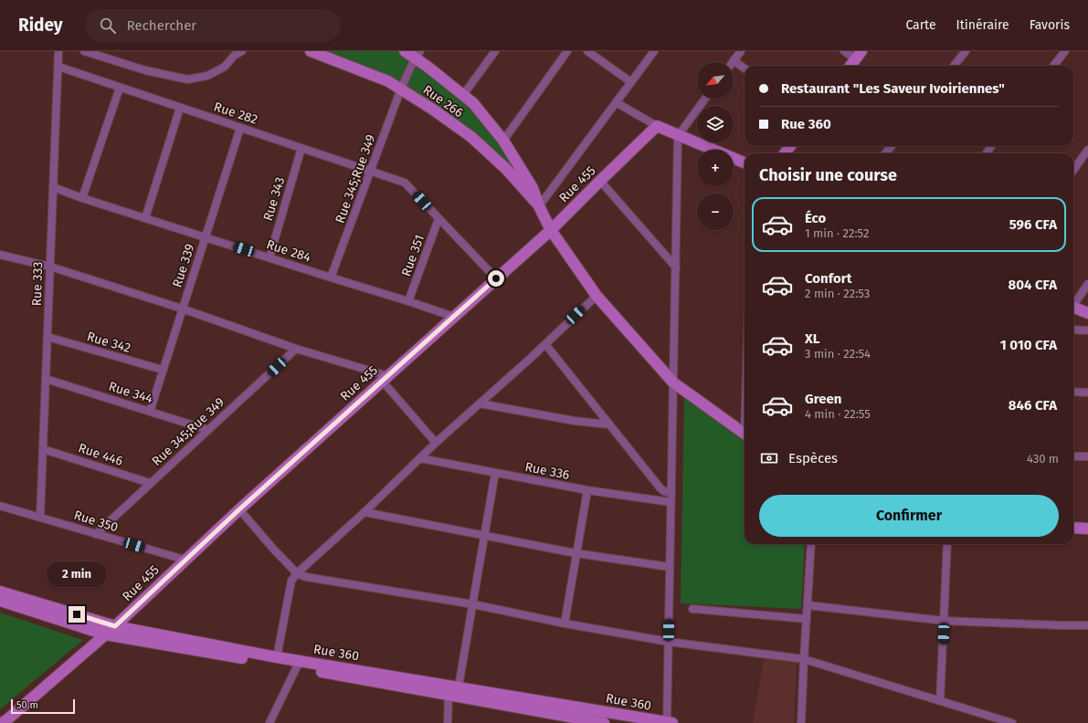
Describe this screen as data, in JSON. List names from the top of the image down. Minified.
{"streets":{"street":["Rue 266","Rue 282","Rue 345;Rue 349","Rue 455","Rue 343","Rue 284","Rue 351","Rue 339","Rue 333","Rue 342","Rue 344","Rue 446","Rue 336","Rue 350","Rue 360"]},"crossings":[["Rue 266","Rue 345;Rue 349"],["Rue 266","Rue 455"],["Rue 282","Rue 345;Rue 349"],["Rue 282","Rue 343"],["Rue 282","Rue 351"],["Rue 282","Rue 339"],["Rue 282","Rue 333"],["Rue 345;Rue 349","Rue 284"],["Rue 345;Rue 349","Rue 344"],["Rue 345;Rue 349","Rue 446"],["Rue 345;Rue 349","Rue 350"],["Rue 455","Rue 284"],["Rue 455","Rue 350"],["Rue 455","Rue 360"],["Rue 343","Rue 284"],["Rue 284","Rue 351"],["Rue 284","Rue 339"],["Rue 284","Rue 333"],["Rue 339","Rue 342"],["Rue 339","Rue 344"],["Rue 333","Rue 342"],["Rue 333","Rue 344"],["Rue 333","Rue 446"],["Rue 333","Rue 350"]],"scale_bar":"50 m","north":"bottom left","page":{"header":"Ridey","search":"Rechercher","nav":["Carte","Itinéraire","Favoris"],"map_buttons":["+","−"],"banner":["Restaurant \"Les Saveur Ivoiriennes\"","Rue 360"],"heading":"Choisir une course","list":[{"name":"Éco","note":"1 min · 22:52","value":"596 CFA"},{"name":"Confort","note":"2 min · 22:53","value":"804 CFA"},{"name":"XL","note":"3 min · 22:54","value":"1 010 CFA"},{"name":"Green","note":"4 min · 22:55","value":"846 CFA"}],"pay":["Espèces","430 m"],"buttons":"Confirmer","bubble":"2 min","scale":"50 m"}}
